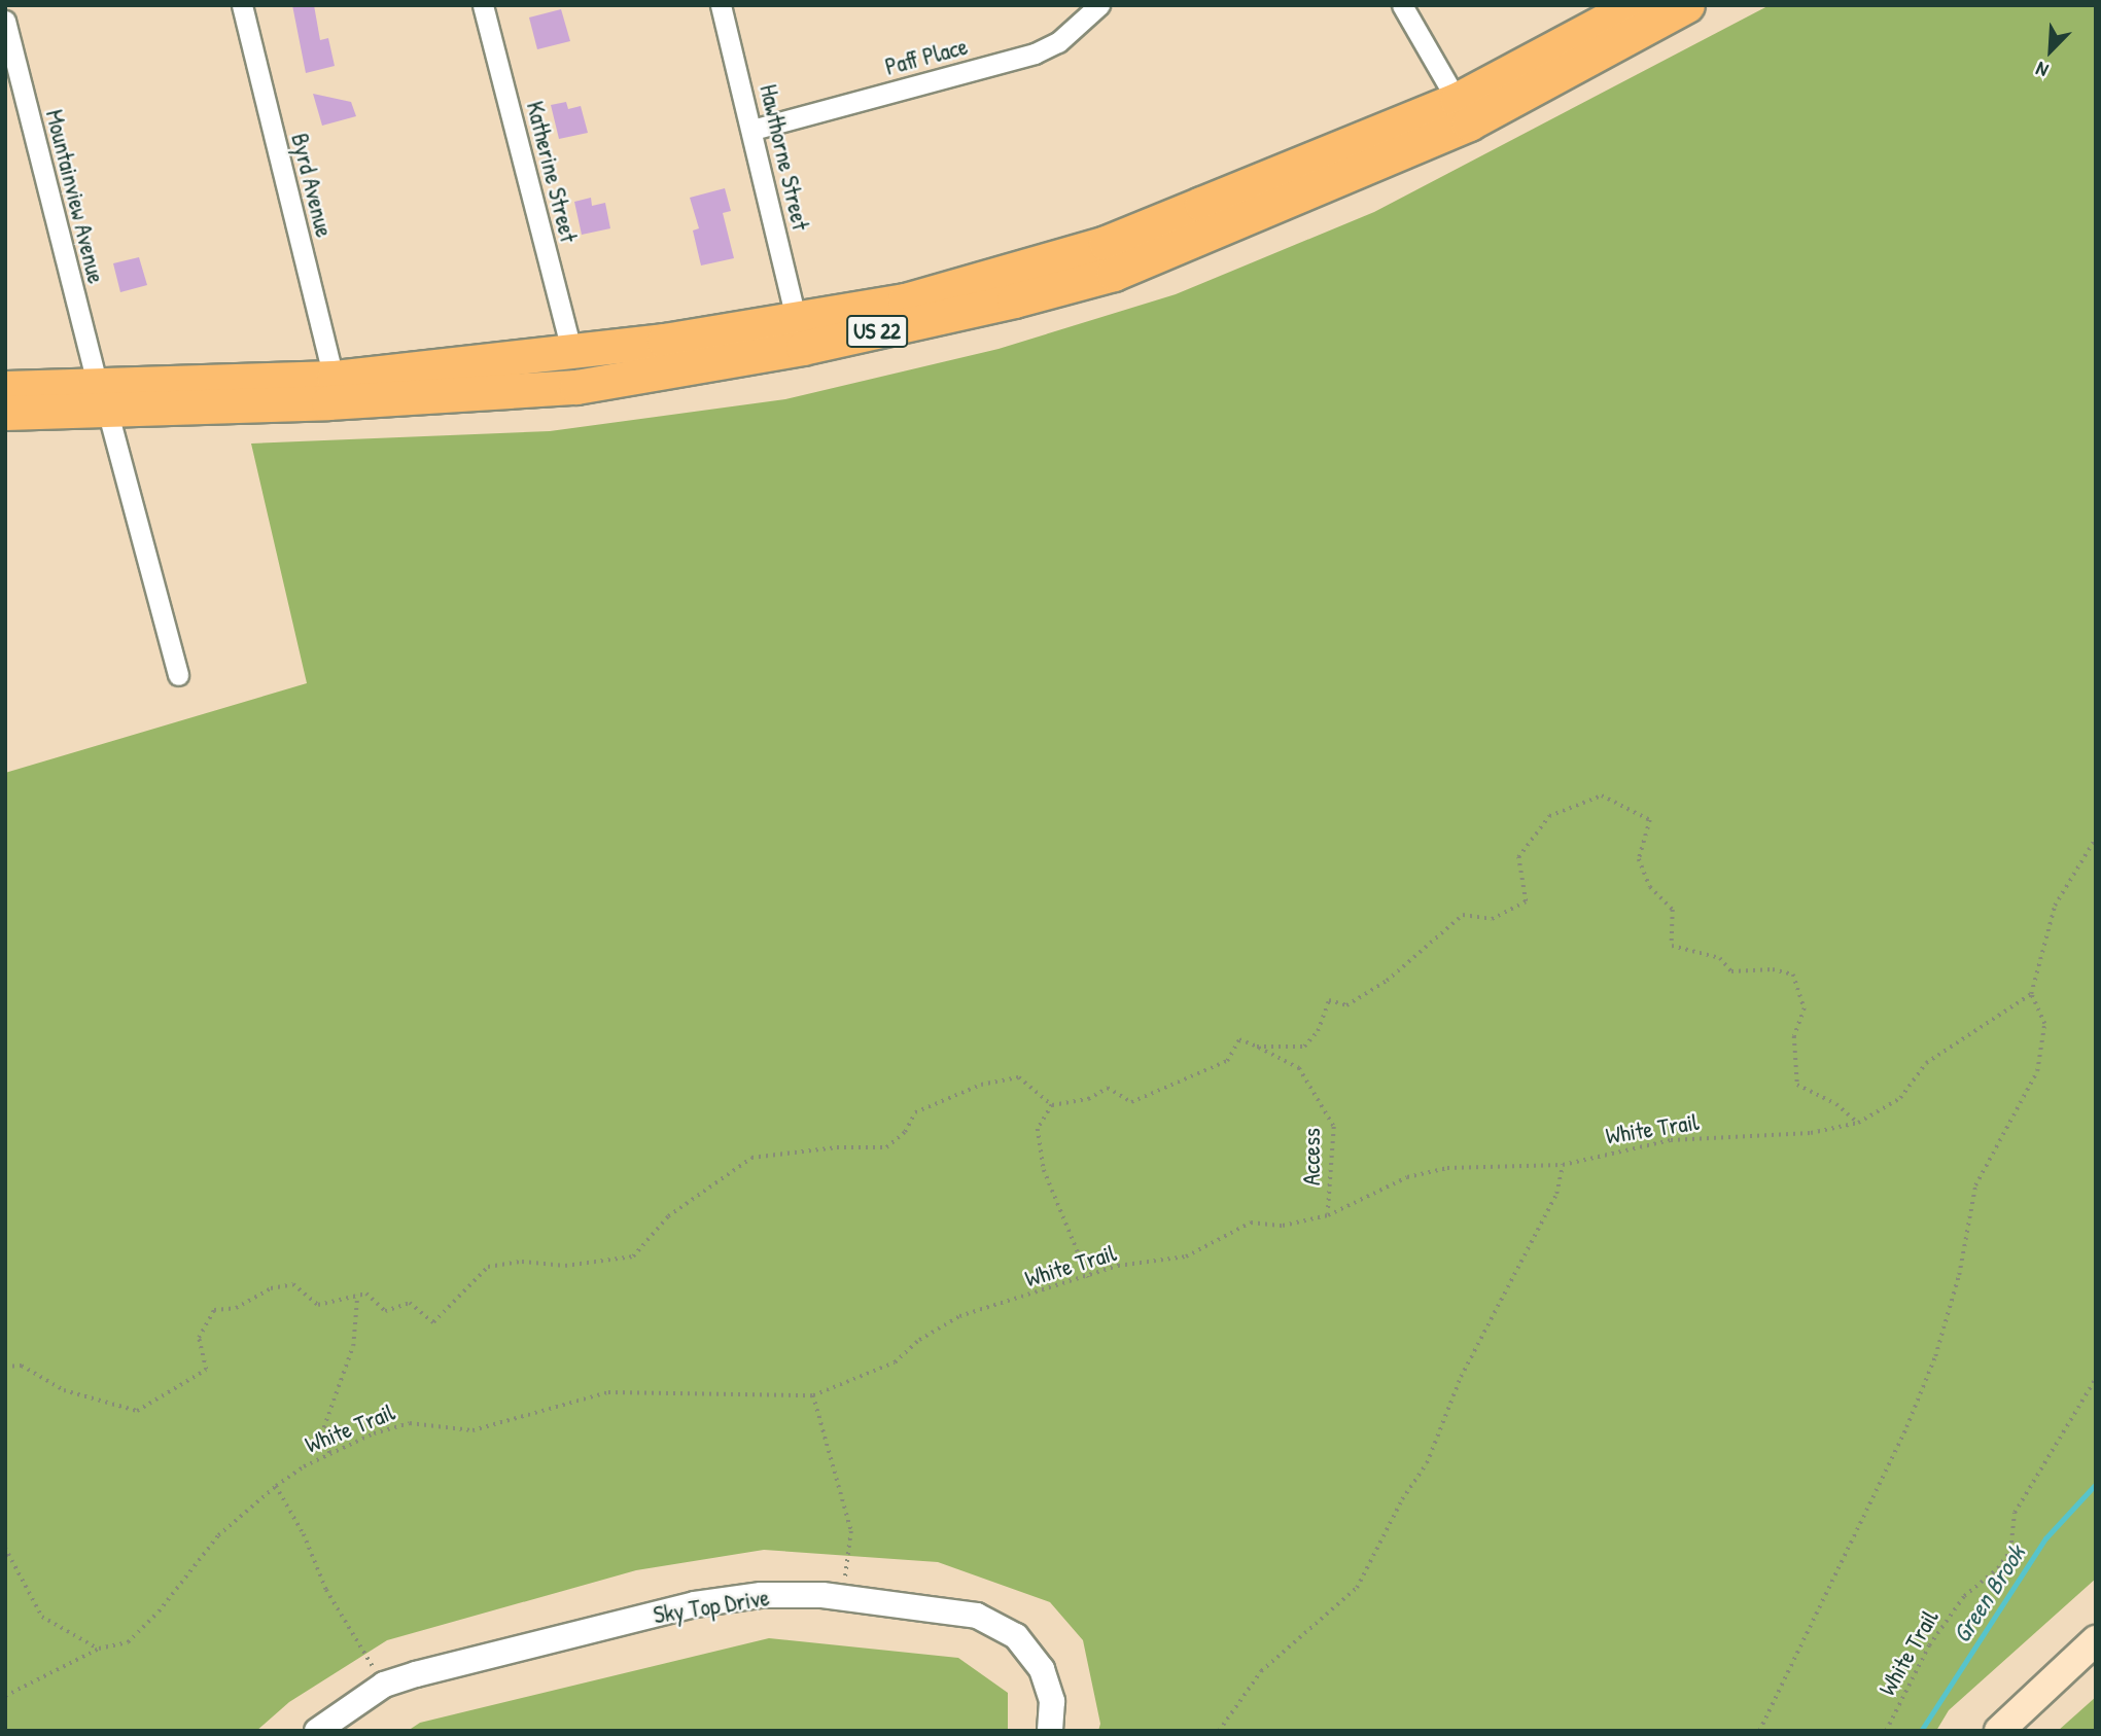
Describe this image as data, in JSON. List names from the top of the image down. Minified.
{"streets":{"highway":["US 22"],"street":["Paff Place","Hawthorne Street","Katherine Street","Byrd Avenue","Mountainview Avenue","Sky Top Drive"],"path":["White Trail","Access"]},"crossings":[["Paff Place","Hawthorne Street"],["Hawthorne Street","US 22"],["Katherine Street","US 22"],["Byrd Avenue","US 22"],["Mountainview Avenue","US 22"],["White Trail","Access"]],"water":["Green Brook"],"north":"bottom left"}
